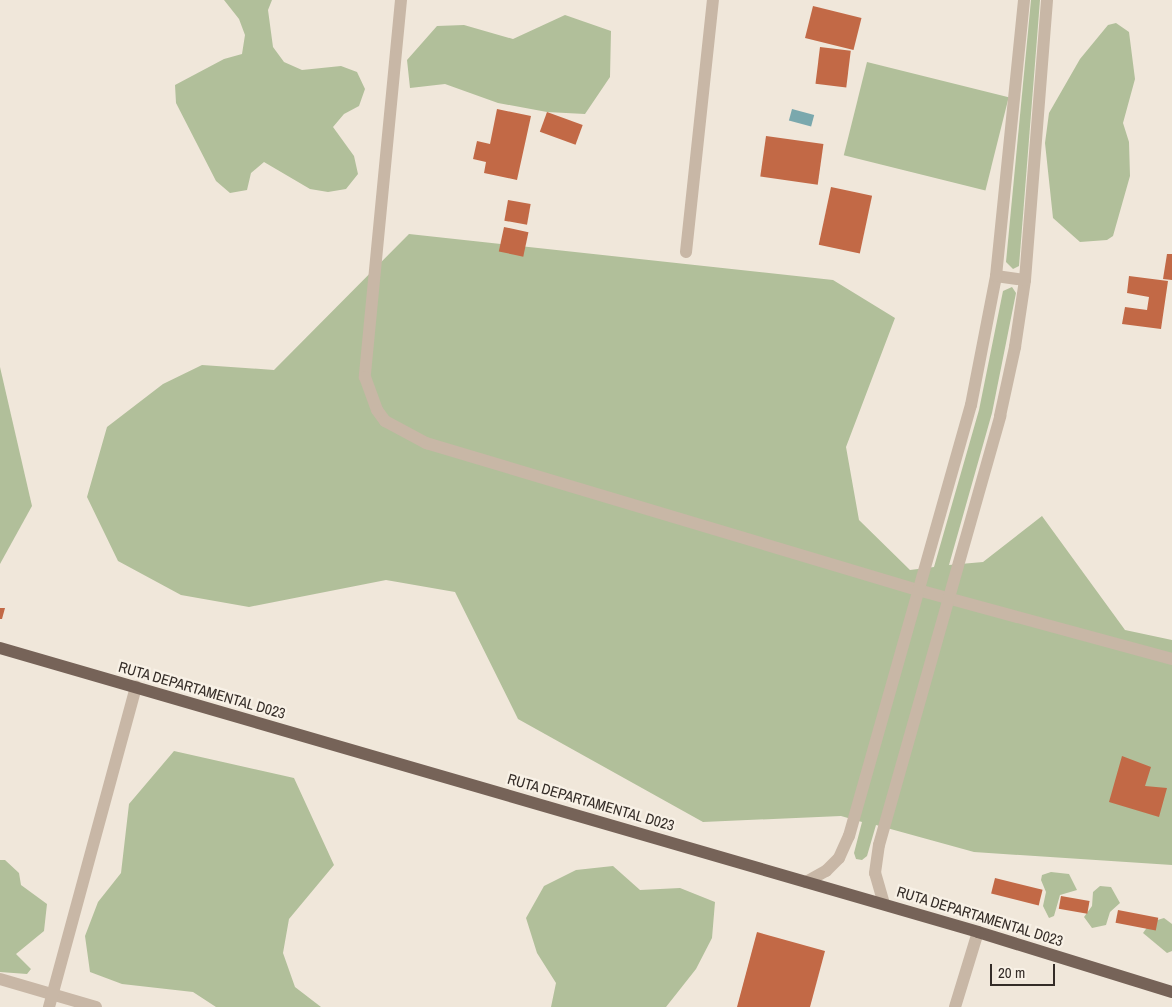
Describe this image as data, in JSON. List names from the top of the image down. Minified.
{"streets":{"main road":["RUTA DEPARTAMENTAL D023"]},"scale_bar":"20 m"}
